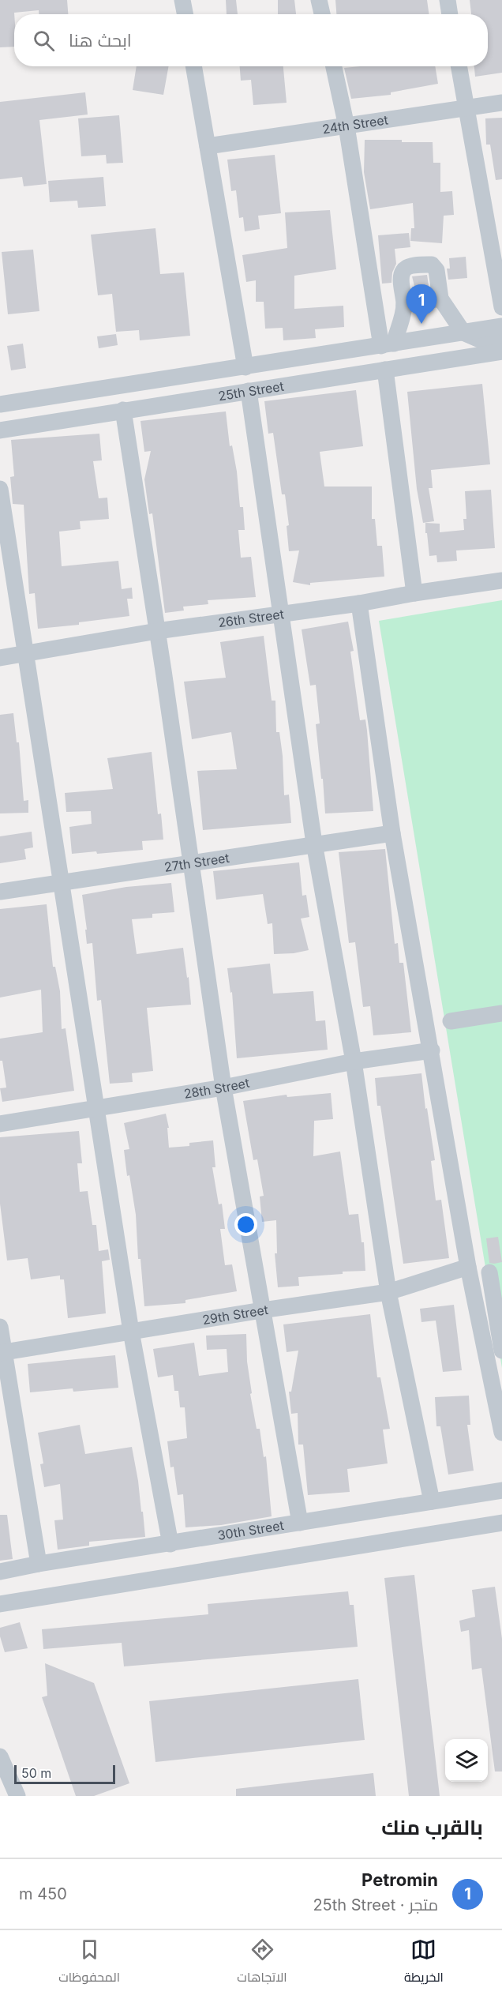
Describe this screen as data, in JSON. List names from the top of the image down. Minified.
{"streets":{"street":["24th Street","25th Street","26th Street","27th Street","28th Street","29th Street","30th Street"]},"scale_bar":"50 m","page":{"search":"ابحث هنا","pins":"1","scale":"50 m","heading":"بالقرب منك","list":[{"mark":"1","name":"Petromin","note":"متجر · 25th Street","value":"450 m"}],"nav":["الخريطة","الاتجاهات","المحفوظات"]}}
